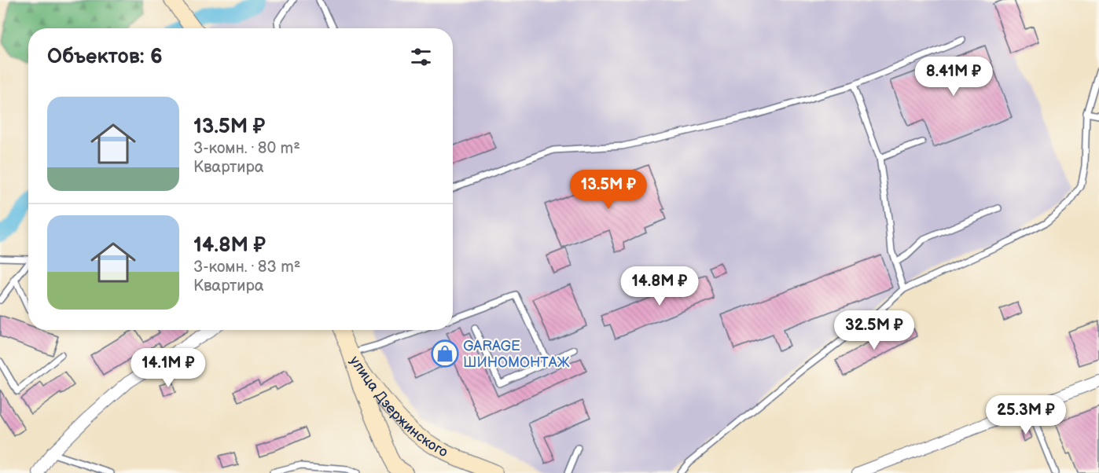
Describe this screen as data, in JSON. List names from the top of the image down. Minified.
{"streets":{"street":["улица Дзержинского"]},"places":{"shop":["GARAGE ШИНОМОНТАЖ"]},"page":{"heading":"Объектов: 6","price":["8.41M ₽","13.5M ₽","14.8M ₽","32.5M ₽","14.1M ₽","25.3M ₽"],"list":[{"name":"13.5M ₽","note":"3-комн. · 80 m² · Квартира"},{"name":"14.8M ₽","note":"3-комн. · 83 m² · Квартира"}]}}
